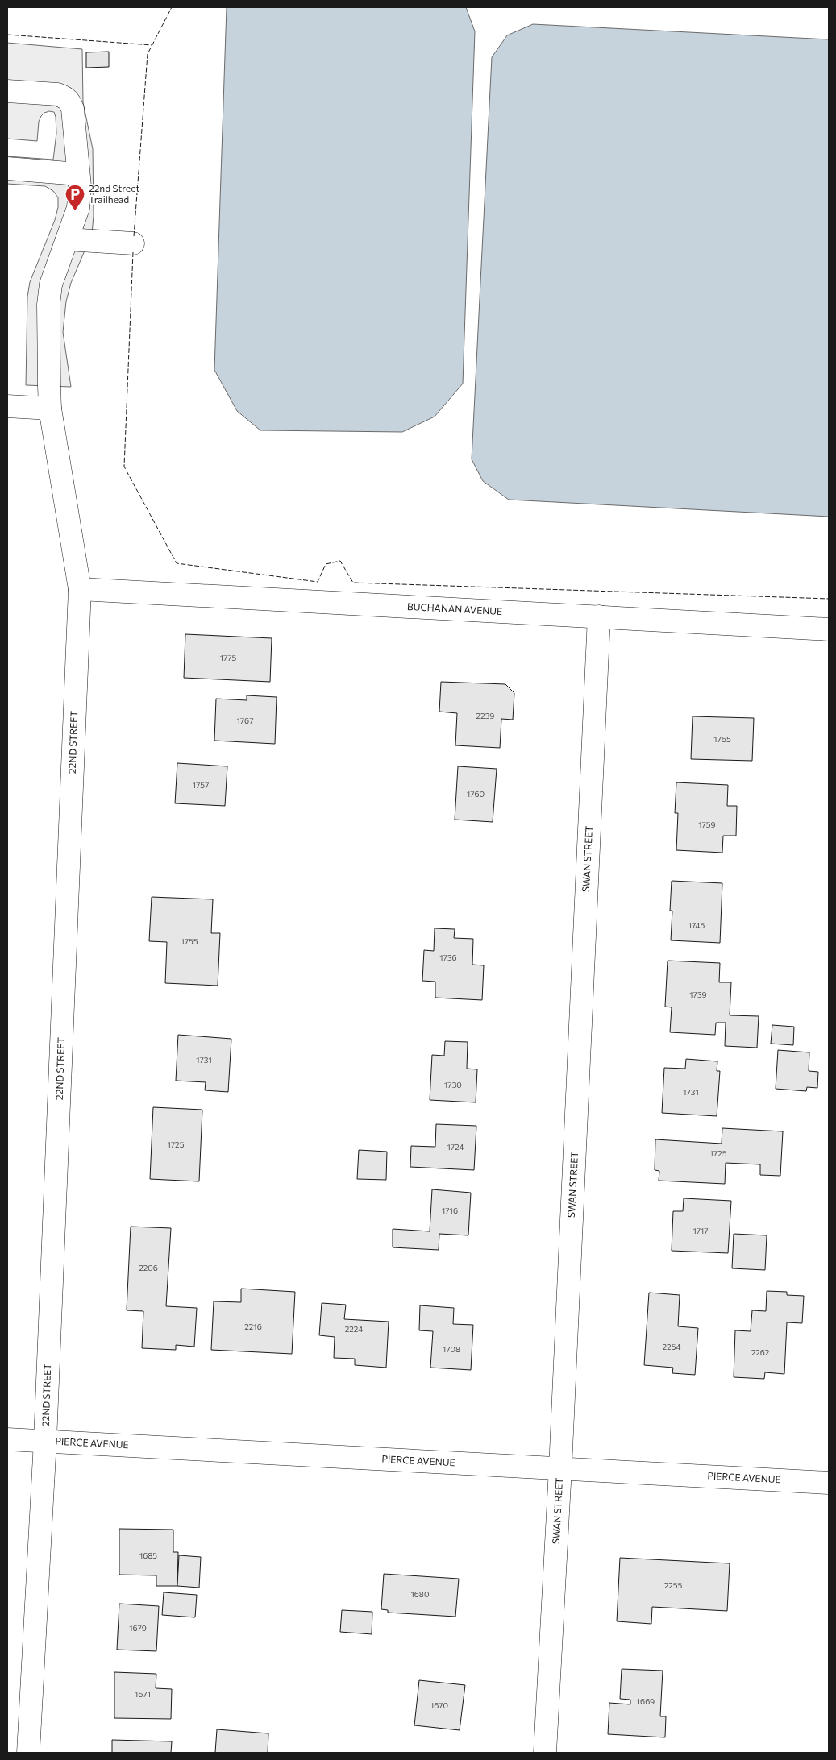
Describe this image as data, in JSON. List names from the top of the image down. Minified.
{"streets":{"street":["BUCHANAN AVENUE","22ND STREET","SWAN STREET","PIERCE AVENUE"]},"crossings":[["BUCHANAN AVENUE","22ND STREET"],["BUCHANAN AVENUE","SWAN STREET"],["22ND STREET","PIERCE AVENUE"],["SWAN STREET","PIERCE AVENUE"]],"places":{"parking":["22nd Street Trailhead"]},"house_numbers":["1775","2239","1767","1765","1757","1760","1759","1745","1755","1736","1739","1731","1730","1731","1725","1724","1725","1716","1717","2206","2216","2224","2254","1708","2262","1685","2255","1680","1679","1671","1669","1670"]}
